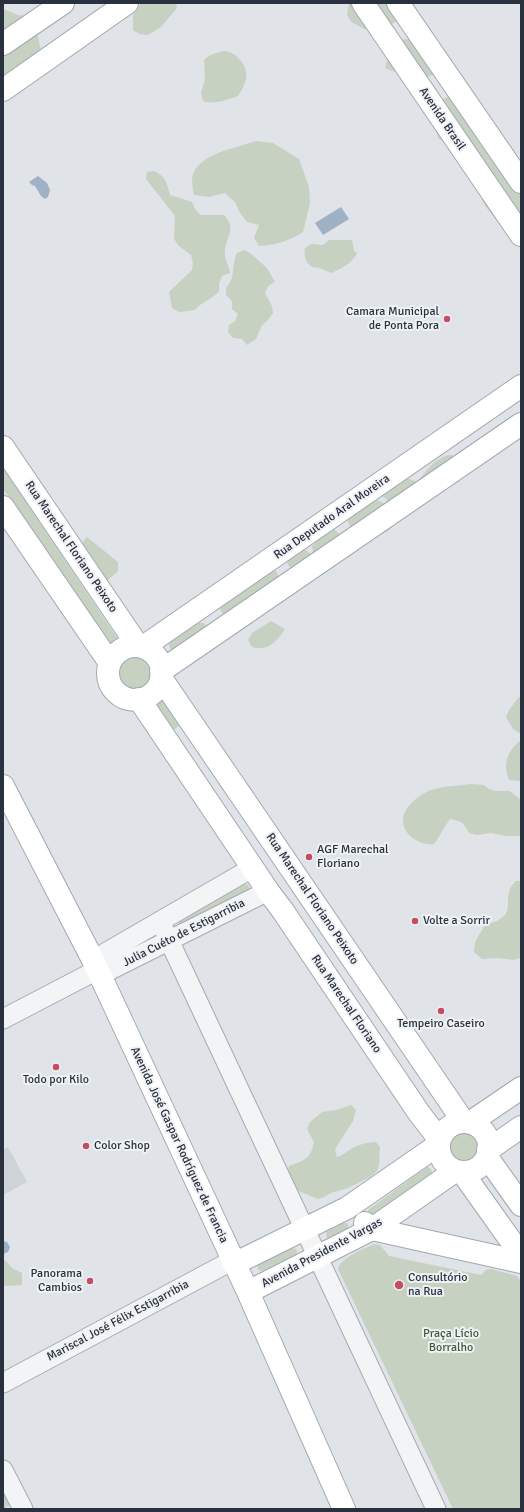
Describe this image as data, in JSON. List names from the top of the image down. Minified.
{"streets":{"main road":["Avenida Brasil","Rua Deputado Aral Moreira","Rua Marechal Floriano Peixoto","Rua Marechal Floriano","Avenida José Gaspar Rodríguez de Francia","Avenida Presidente Vargas"],"street":["Julia Cuéto de Estigarribia","Mariscal José Félix Estigarribia"]},"crossings":[["Rua Deputado Aral Moreira","Rua Marechal Floriano Peixoto"],["Rua Marechal Floriano Peixoto","Rua Marechal Floriano"],["Rua Marechal Floriano Peixoto","Avenida Presidente Vargas"],["Julia Cuéto de Estigarribia","Rua Marechal Floriano"],["Julia Cuéto de Estigarribia","Avenida José Gaspar Rodríguez de Francia"],["Rua Marechal Floriano","Avenida Presidente Vargas"],["Avenida José Gaspar Rodríguez de Francia","Avenida Presidente Vargas"],["Avenida José Gaspar Rodríguez de Francia","Mariscal José Félix Estigarribia"]],"parks":["Praça Lício Borralho"],"places":["Camara Municipal de Ponta Pora","AGF Marechal Floriano","Volte a Sorrir","Tempeiro Caseiro","Todo por Kilo","Color Shop","Panorama Cambios","Consultório na Rua"]}
